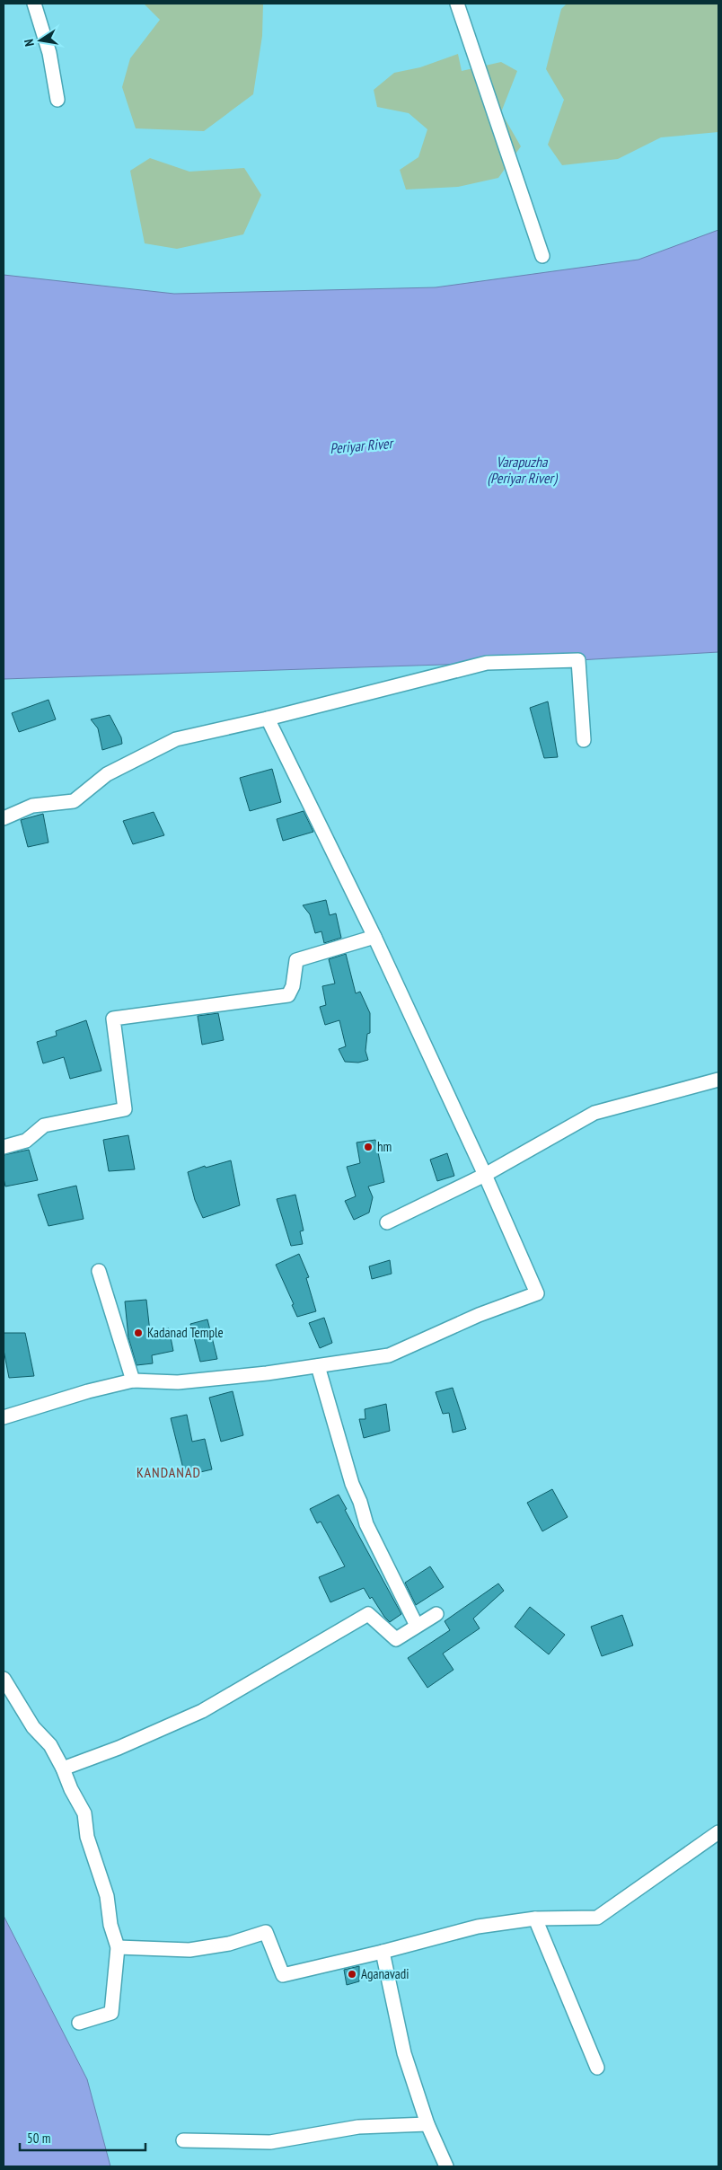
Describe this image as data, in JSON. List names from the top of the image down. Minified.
{"districts":["KANDANAD"],"water":["Periyar River","Varapuzha (Periyar River)"],"places":["hm","Kadanad Temple","Aganavadi"],"scale_bar":"50 m","north":"left"}
